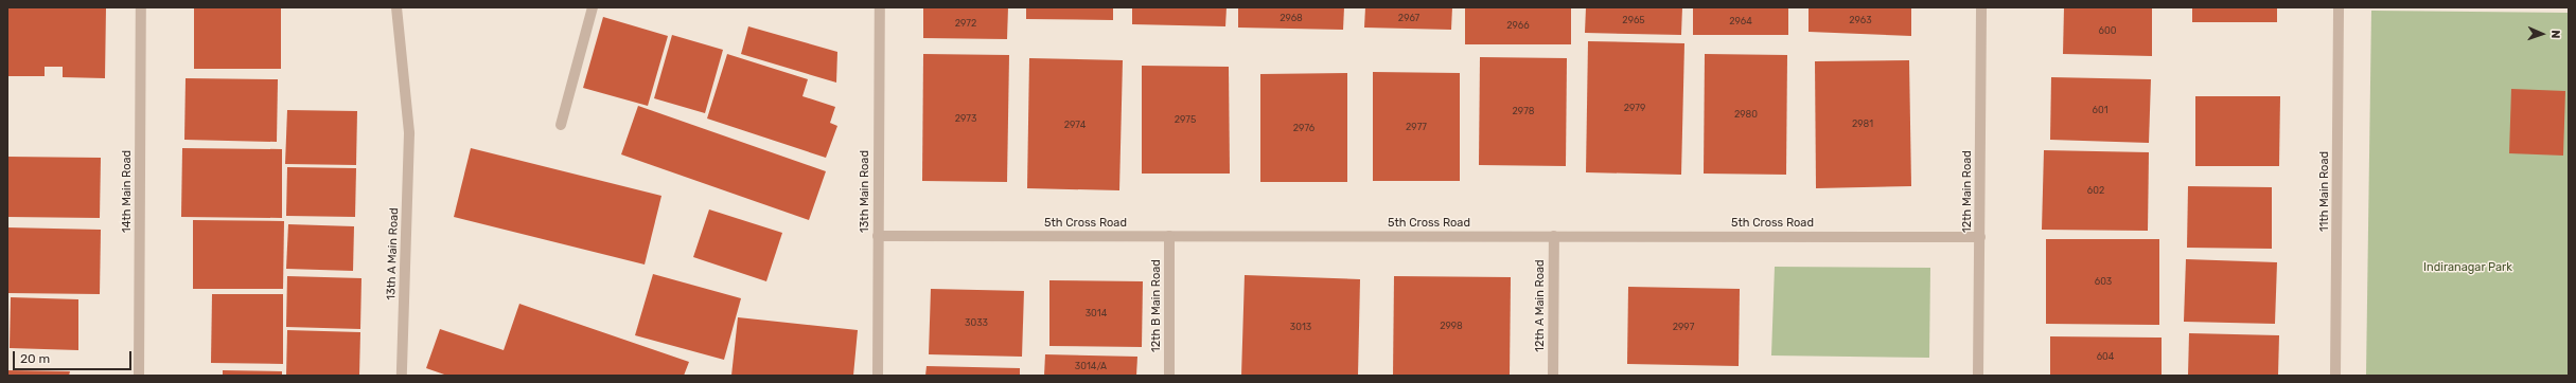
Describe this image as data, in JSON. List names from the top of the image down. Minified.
{"streets":{"street":["14th Main Road","13th Main Road","12th Main Road","11th Main Road","5th Cross Road","13th A Main Road","12th B Main Road","12th A Main Road"]},"crossings":[["13th Main Road","5th Cross Road"],["12th Main Road","5th Cross Road"],["5th Cross Road","12th B Main Road"],["5th Cross Road","12th A Main Road"]],"parks":["Indiranagar Park"],"house_numbers":["2968","2967","2965","2963","2964","2972","2966","600","2979","601","2978","2980","2973","2975","2981","2974","2977","2976","602","603","3014","3033","2998","3013","2997","604","3014/A"],"scale_bar":"20 m","north":"right"}
